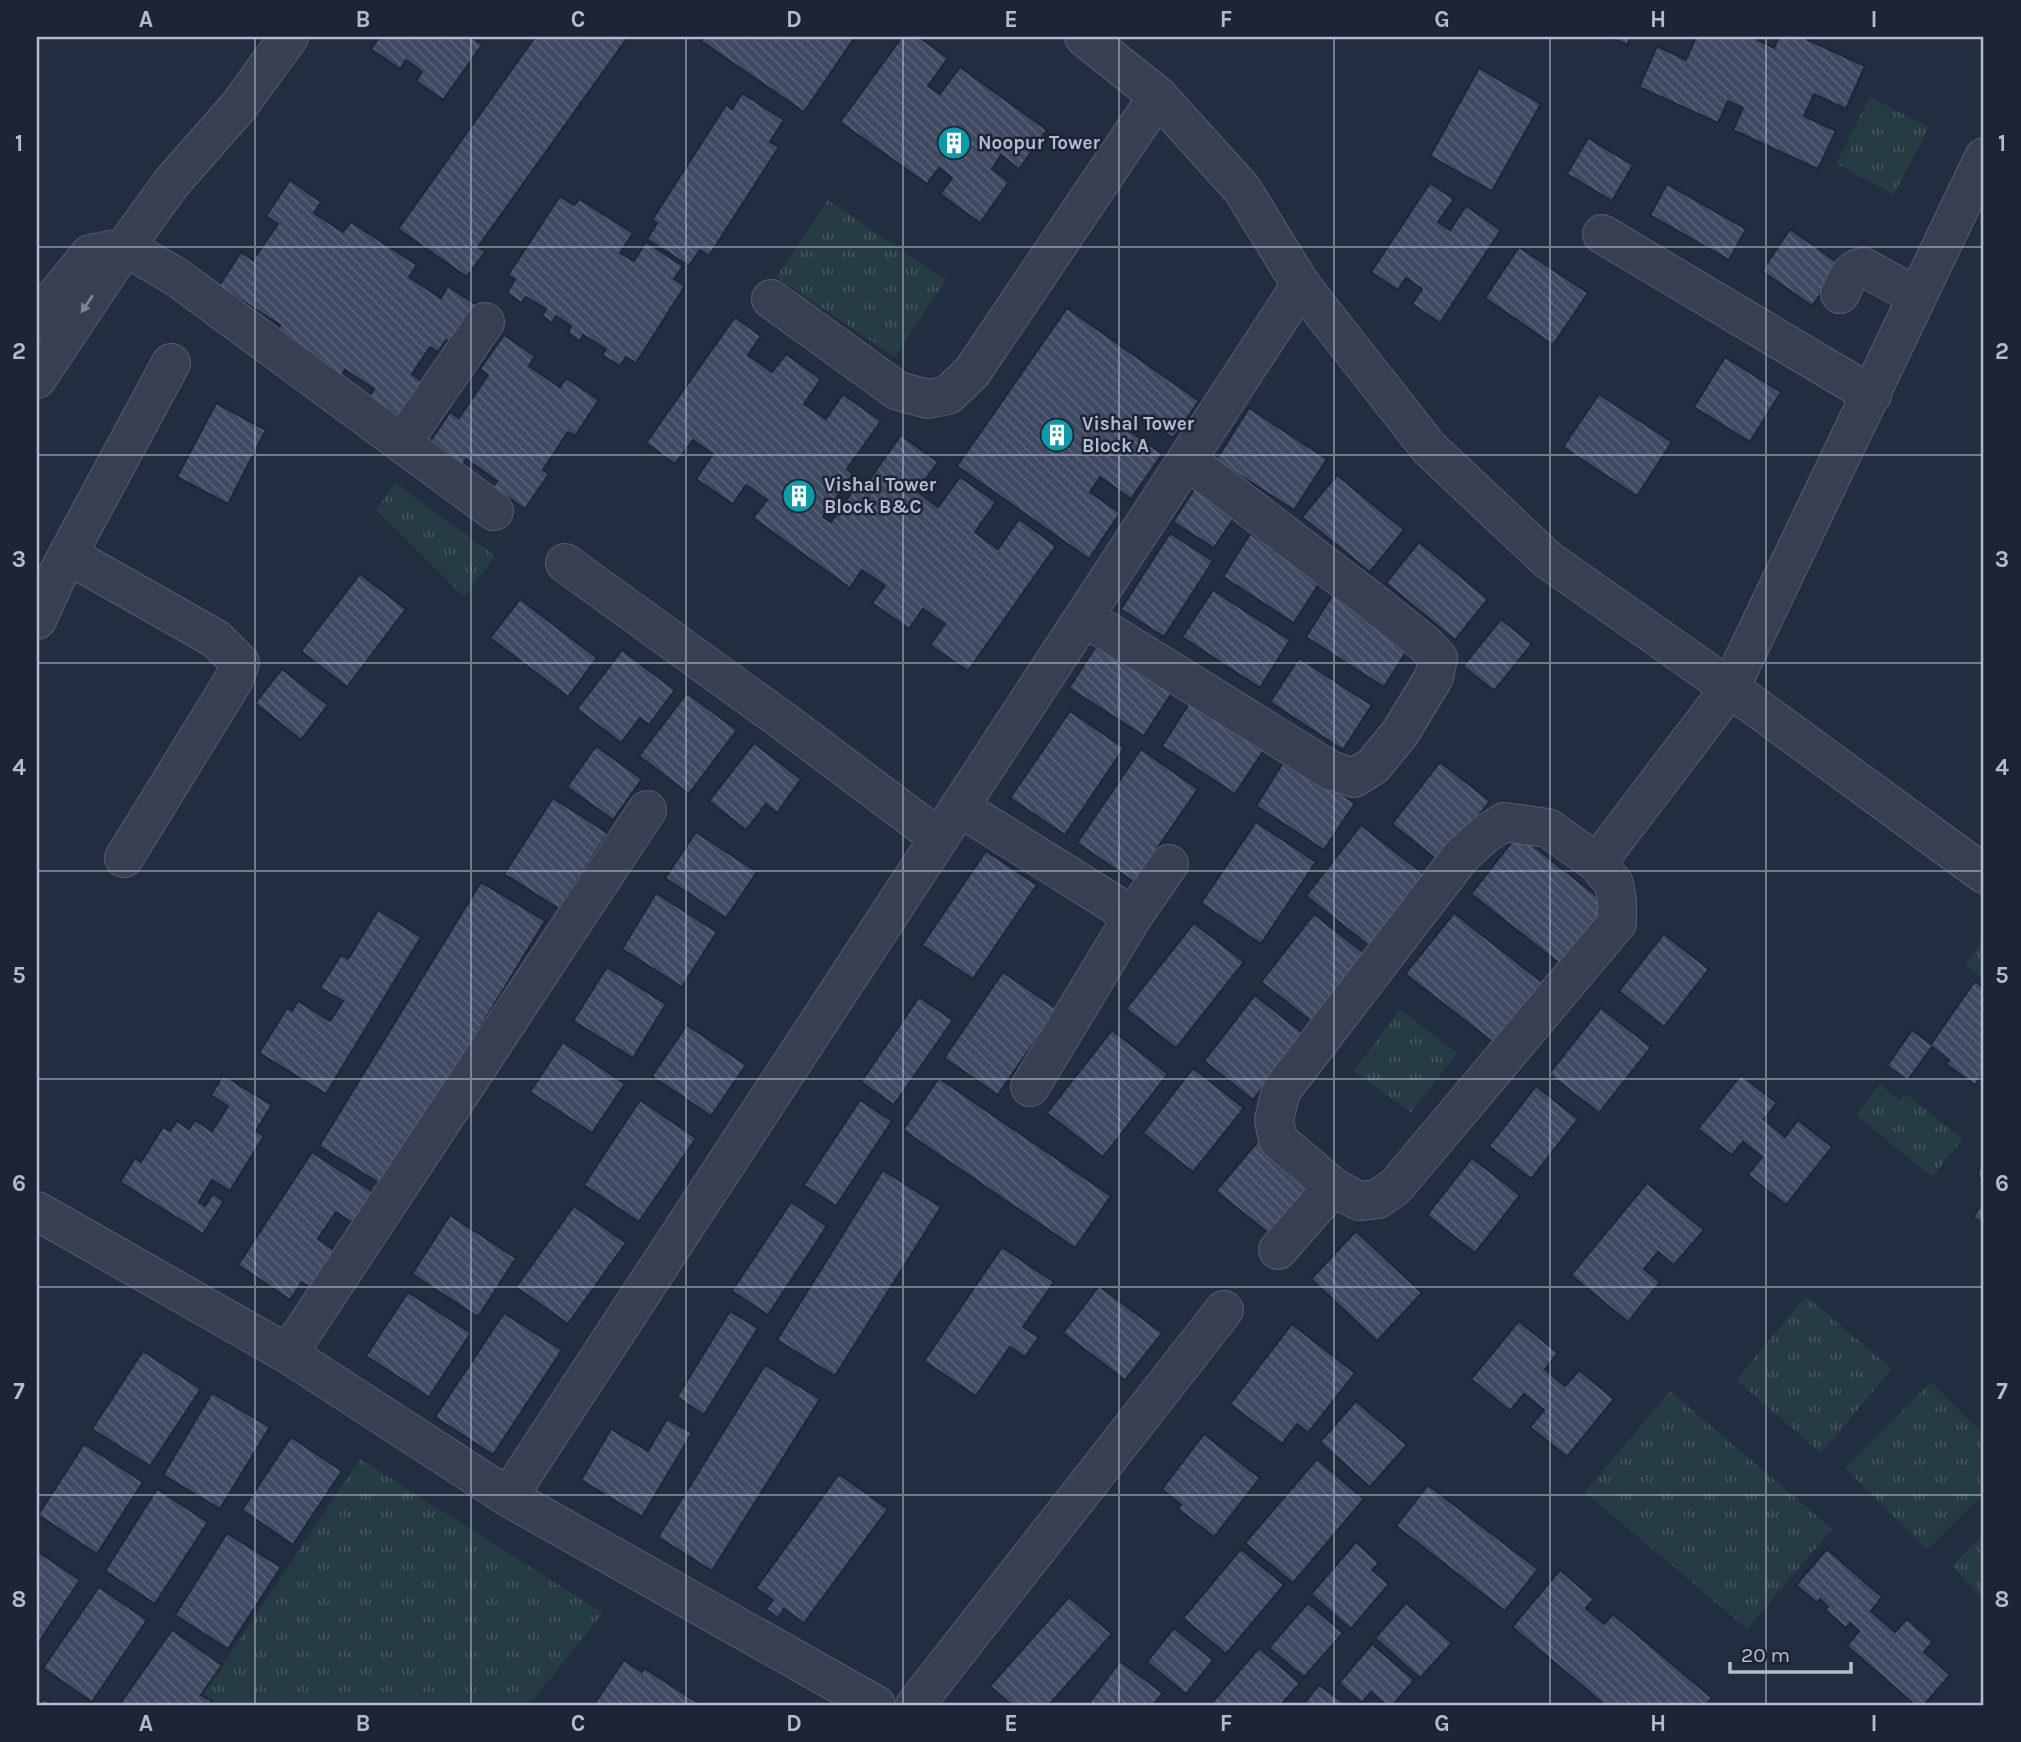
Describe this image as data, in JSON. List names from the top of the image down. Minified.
{"places":{"building":["Noopur Tower","Vishal Tower Block A","Vishal Tower Block B&C"]},"scale_bar":"20 m","grid":{"columns":["A","B","C","D","E","F","G","H","I"],"rows":["1","2","3","4","5","6","7","8"]}}
